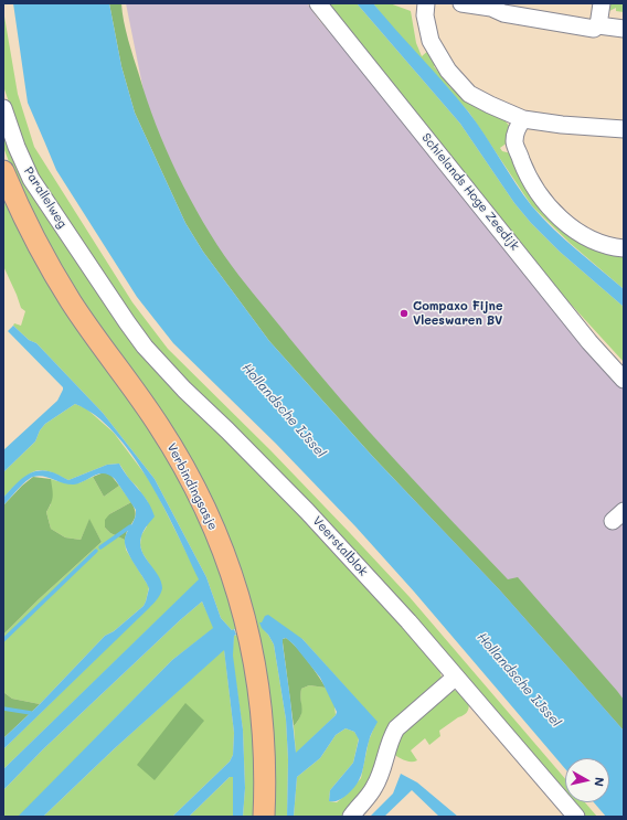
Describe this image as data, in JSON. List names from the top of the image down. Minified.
{"streets":{"main road":["Verbindingsasje"],"street":["Schielands Hoge Zeedijk","Parallelweg","Veerstalblok"]},"crossings":[["Parallelweg","Veerstalblok"]],"water":["Hollandsche IJssel"],"places":["Compaxo Fijne Vleeswaren BV"],"north":"right"}
